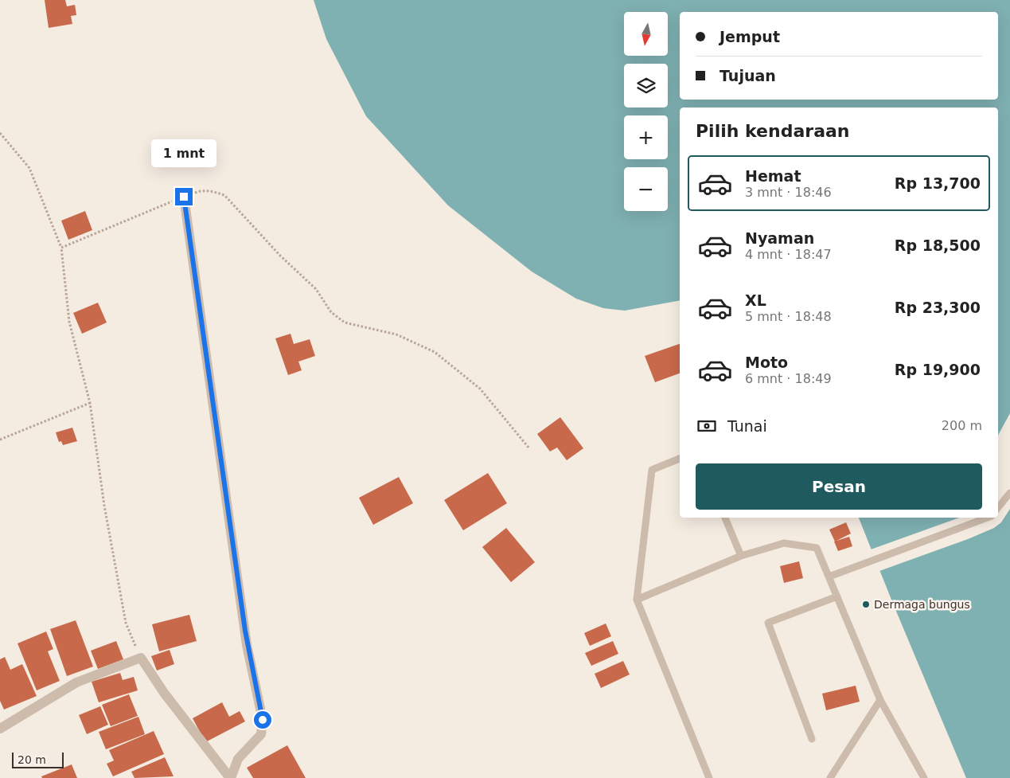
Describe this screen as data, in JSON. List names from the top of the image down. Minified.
{"places":["Dermaga bungus"],"scale_bar":"20 m","north":"bottom","page":{"map_buttons":["+","−"],"banner":["Jemput","Tujuan"],"heading":"Pilih kendaraan","bubble":"1 mnt","list":[{"name":"Hemat","note":"3 mnt · 18:46","value":"Rp 13,700"},{"name":"Nyaman","note":"4 mnt · 18:47","value":"Rp 18,500"},{"name":"XL","note":"5 mnt · 18:48","value":"Rp 23,300"},{"name":"Moto","note":"6 mnt · 18:49","value":"Rp 19,900"}],"pay":["Tunai","200 m"],"buttons":"Pesan","scale":"20 m"}}
